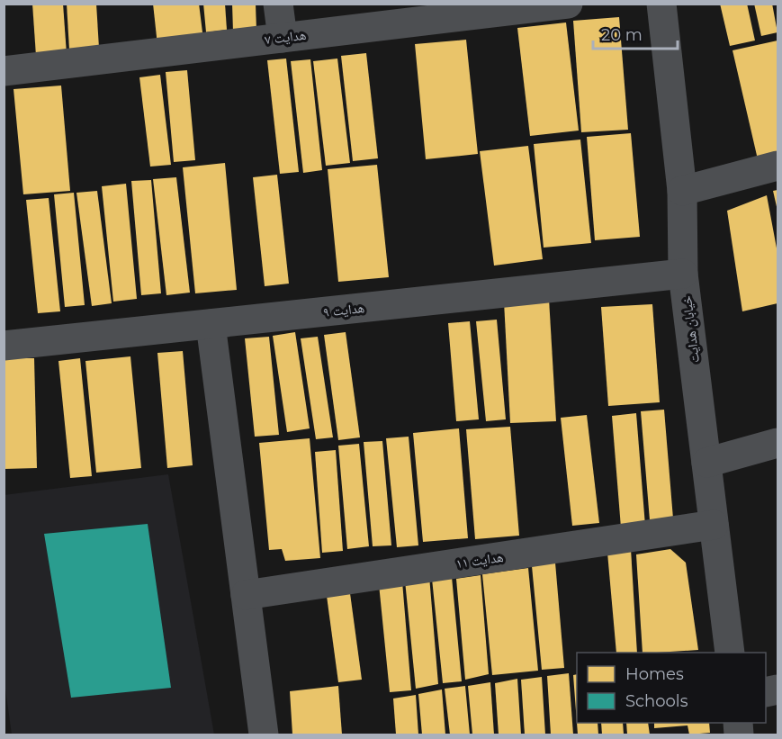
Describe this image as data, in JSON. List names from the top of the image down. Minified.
{"streets":{"street":["هدایت ۷","هدایت ۹","خیابان هدایت","هدایت ۱۱"]},"crossings":[["هدایت ۹","خیابان هدایت"],["خیابان هدایت","هدایت ۱۱"]],"legend":["Homes","Schools"],"scale_bar":"20 m"}
